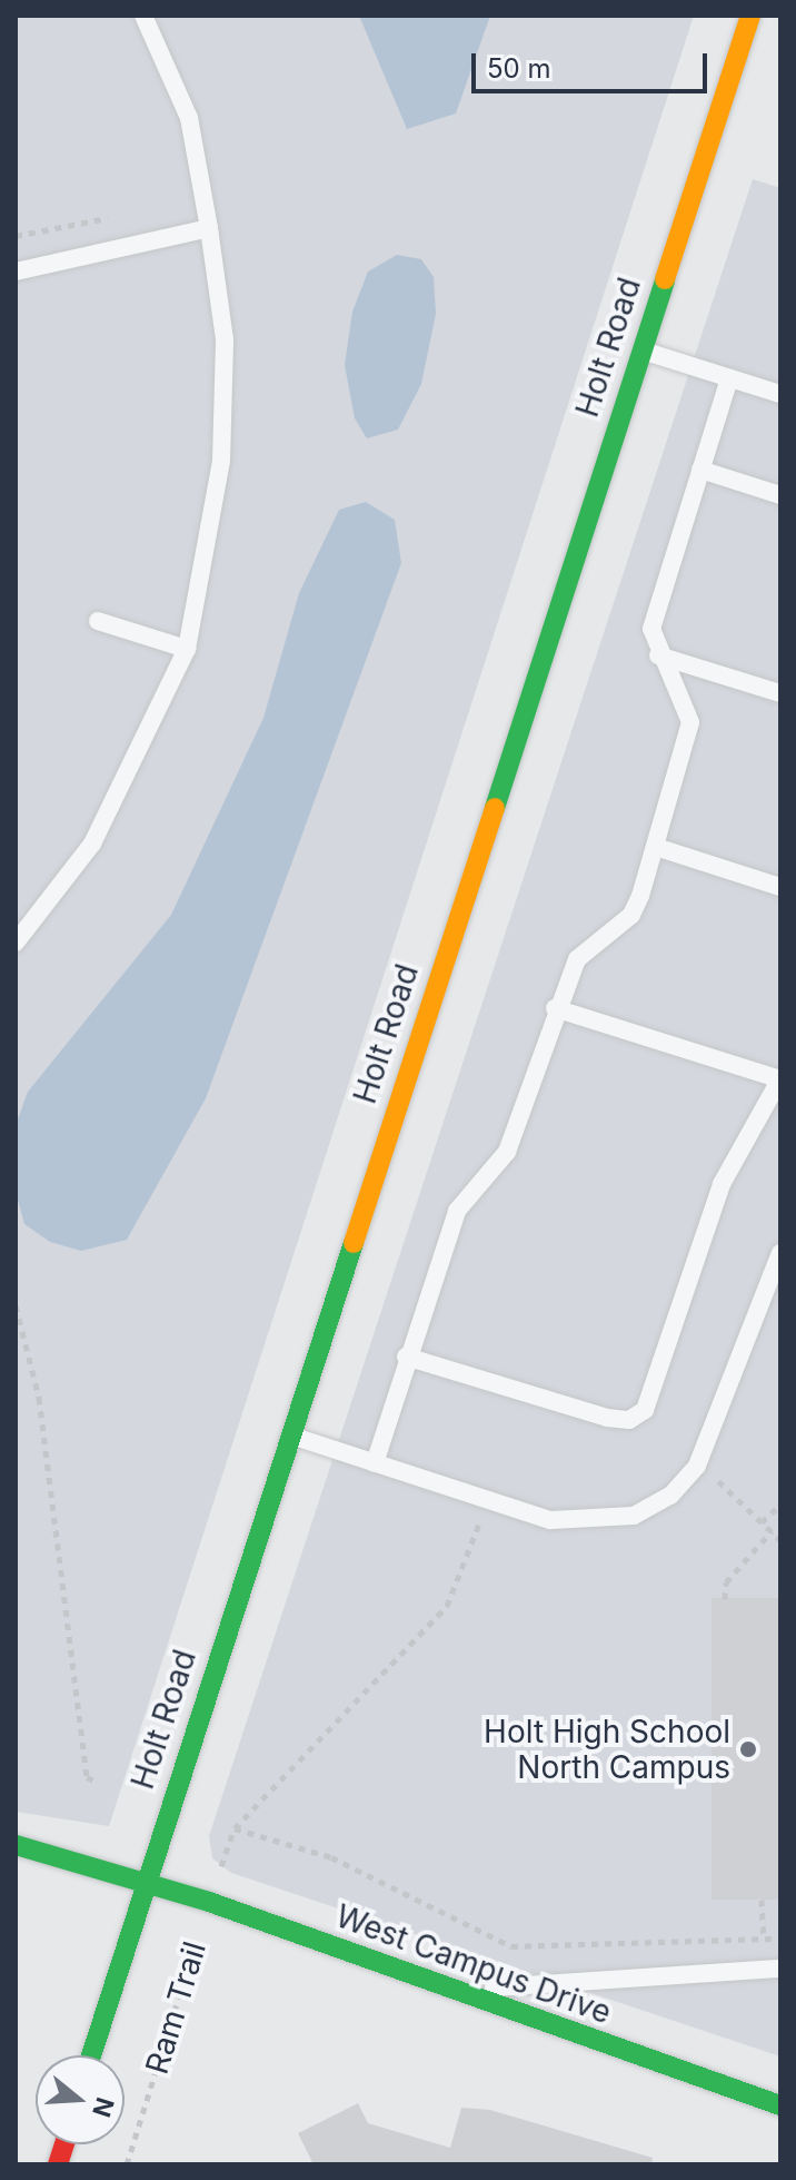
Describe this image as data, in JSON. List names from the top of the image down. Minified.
{"streets":{"main road":["Holt Road","West Campus Drive"],"path":["Ram Trail"]},"crossings":[["Holt Road","West Campus Drive"],["West Campus Drive","Ram Trail"]],"places":["Holt High School North Campus"],"scale_bar":"50 m","north":"right"}
